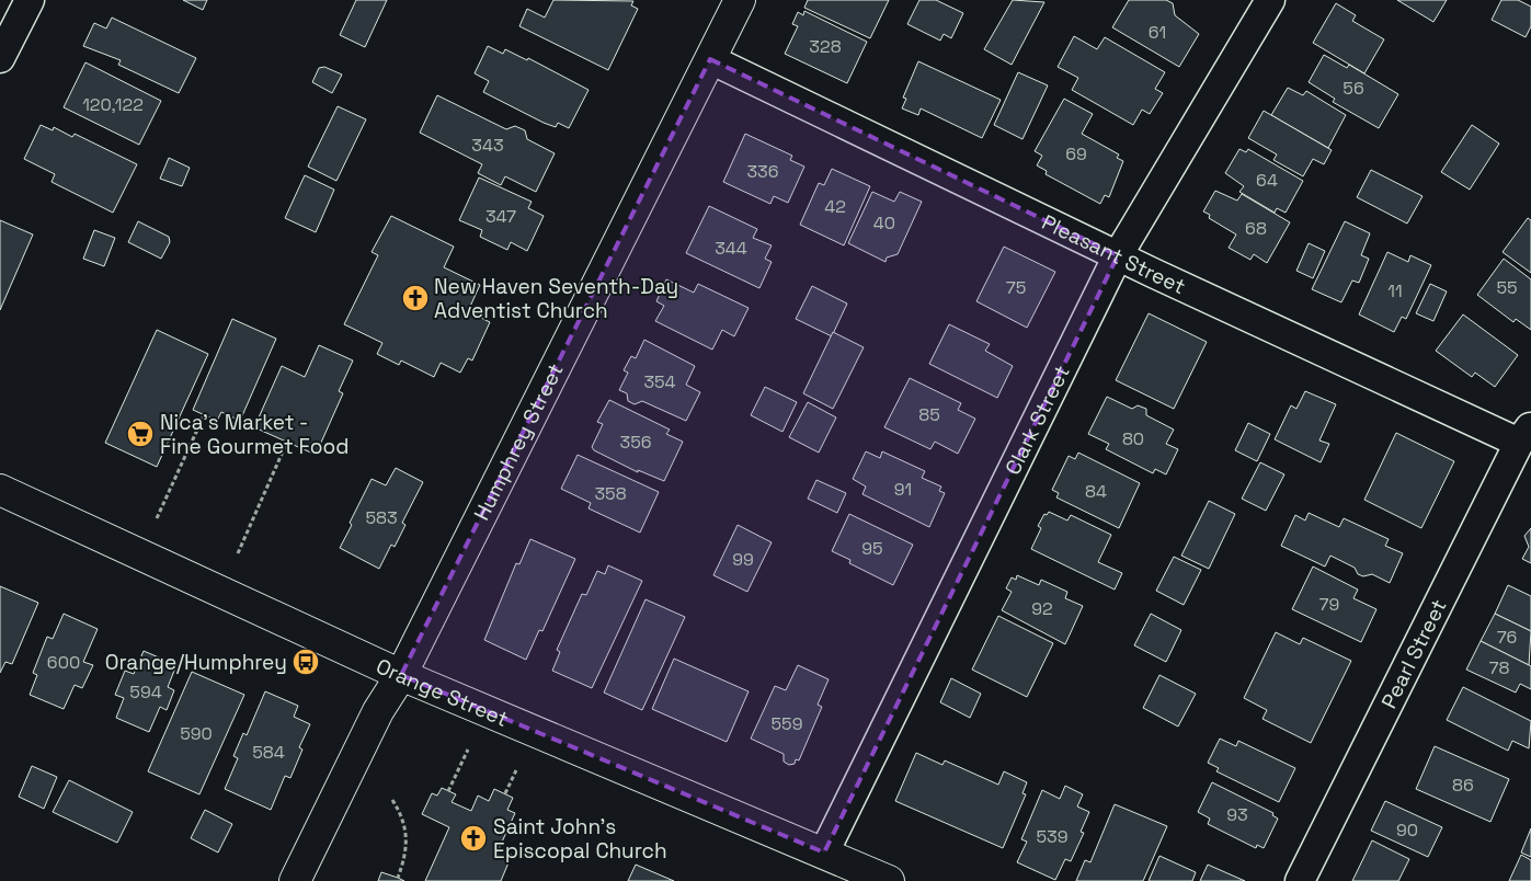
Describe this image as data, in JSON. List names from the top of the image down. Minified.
{"streets":{"street":["Pleasant Street","Clark Street","Humphrey Street","Pearl Street","Orange Street"]},"crossings":[["Pleasant Street","Clark Street"],["Pleasant Street","Humphrey Street"],["Pleasant Street","Pearl Street"],["Clark Street","Orange Street"],["Humphrey Street","Orange Street"]],"places":{"church":["New Haven Seventh-Day Adventist Church","Saint John's Episcopal Church"],"supermarket":["Nica's Market - Fine Gourmet Food"],"bus stop":["Orange/Humphrey"]},"house_numbers":["61","328","56","120,122","343","69","336","64","42","347","40","68","344","75","55","11","354","85","80","356","91","84","358","583","95","99","79","92","76","600","78","594","559","590","584","86","93","90","539"]}
